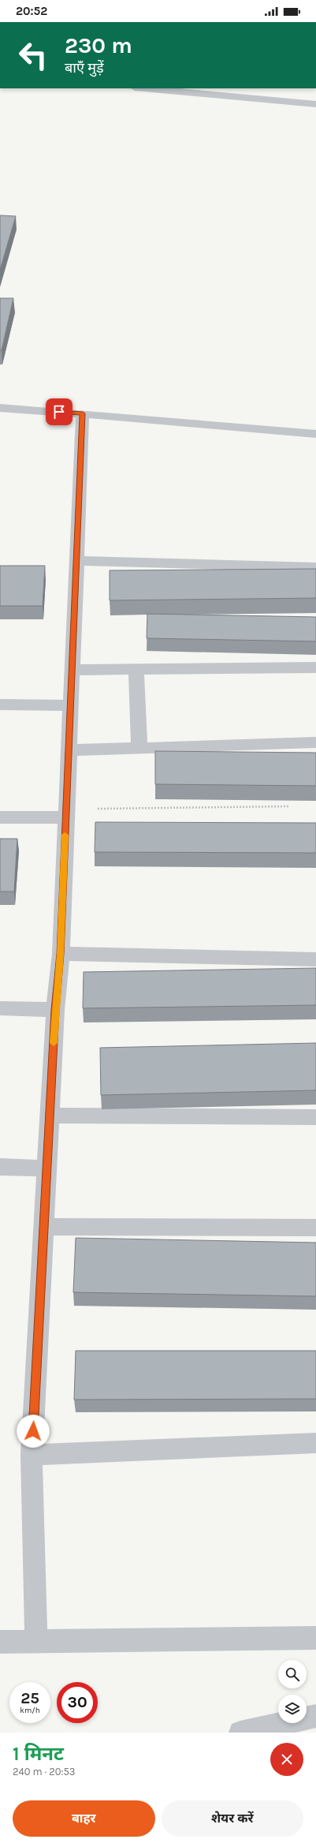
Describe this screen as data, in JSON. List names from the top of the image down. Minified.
{"page":{"status":"20:52","turn":["230 m","बाएँ मुड़ें"],"speed":"25 km/h","limit":"30","heading":["1 मिनट","240 m · 20:53"],"buttons":["बाहर","शेयर करें"]}}
